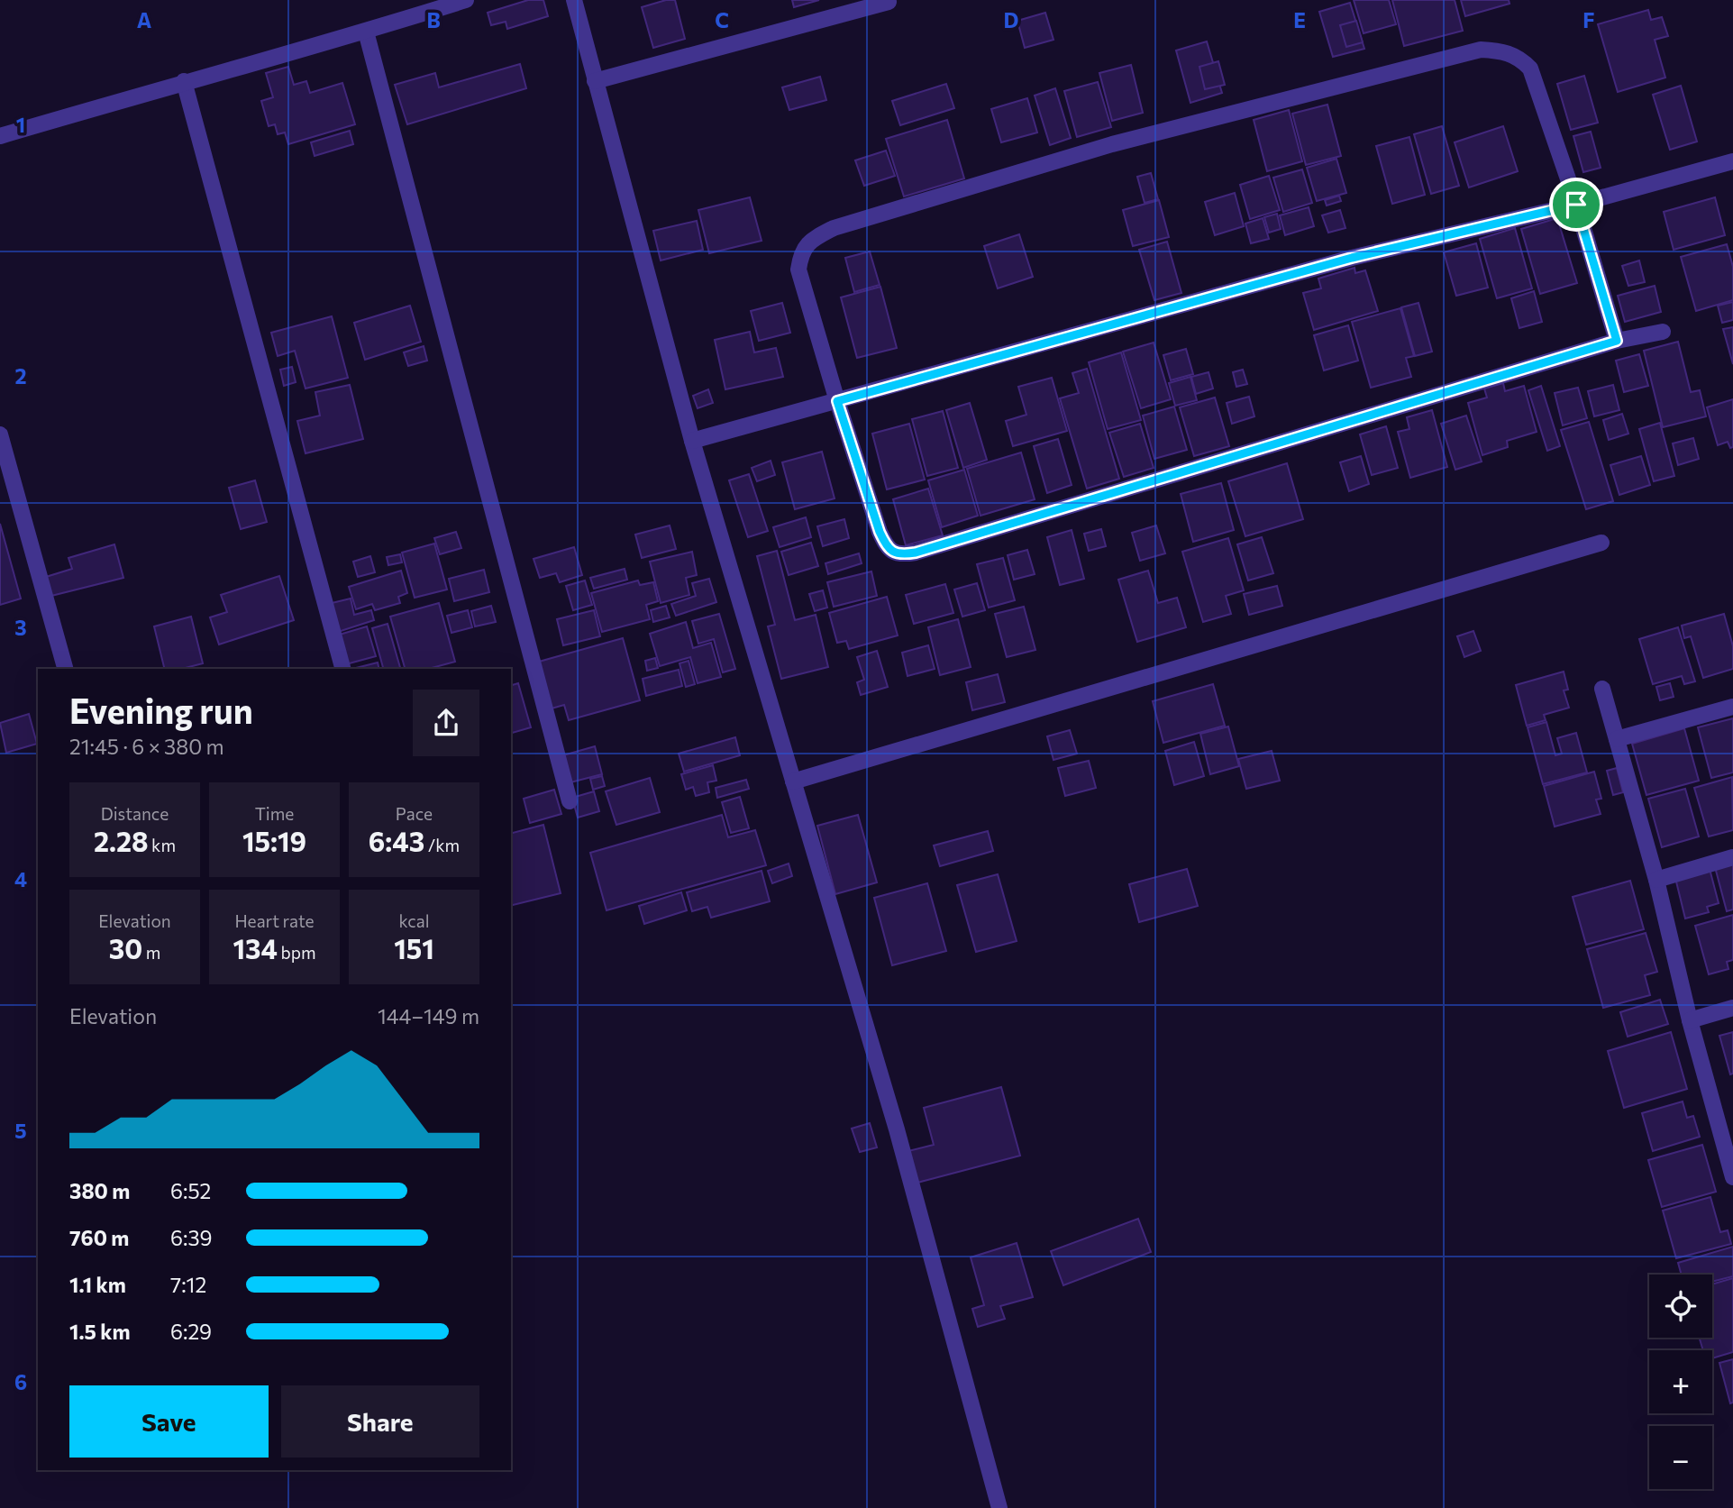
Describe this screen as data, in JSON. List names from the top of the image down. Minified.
{"page":{"heading":["Evening run","21:45 · 6 × 380 m"],"stats":[["Distance","2.28 km"],["Time","15:19"],["Pace","6:43 /km"],["Elevation","30 m"],["Heart rate","134 bpm"],["kcal","151"]],"chart":["Elevation","144–149 m"],"list":[{"name":"380 m","note":"6:52"},{"name":"760 m","note":"6:39"},{"name":"1.1 km","note":"7:12"},{"name":"1.5 km","note":"6:29"}],"map_buttons":["+","−"],"buttons":["Save","Share"]},"grid":{"columns":["A","B","C","D","E","F"],"rows":["1","2","3","4","5","6"]}}
